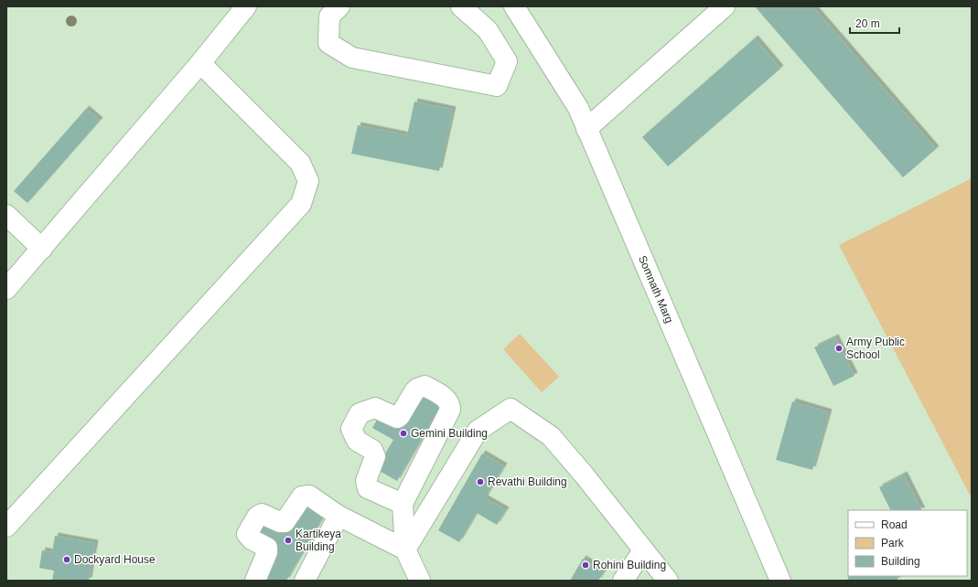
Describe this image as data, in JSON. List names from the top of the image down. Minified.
{"streets":{"street":["Somnath Marg"]},"places":["Army Public School","Gemini Building","Revathi Building","Kartikeya Building","Dockyard House","Rohini Building"],"legend":["Road","Park","Building"],"scale_bar":"20 m"}
